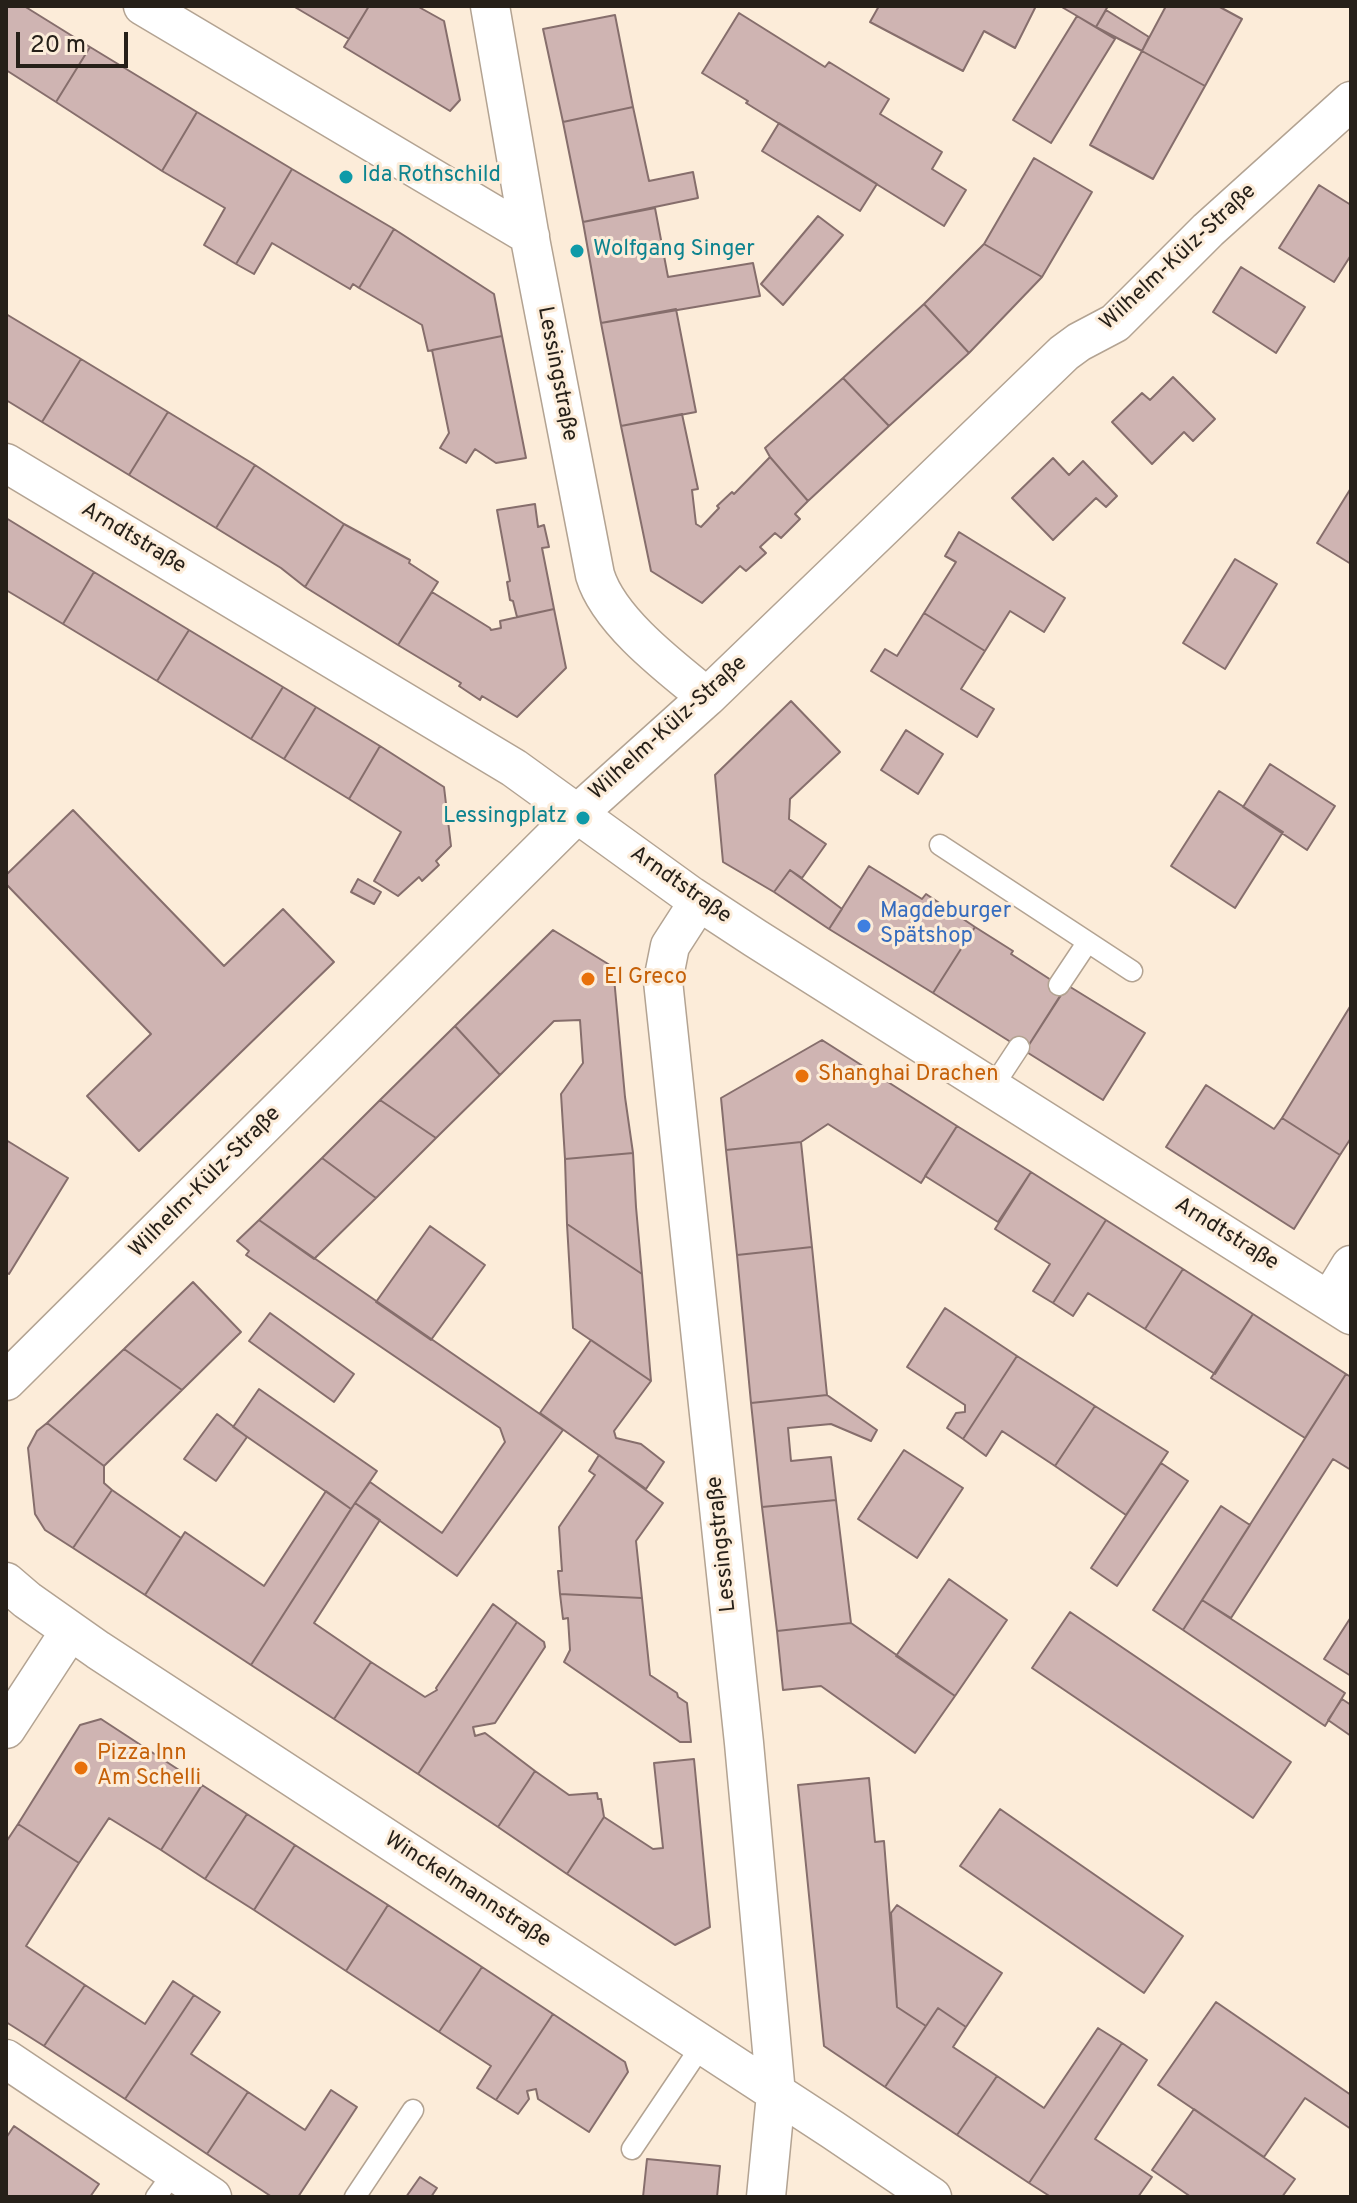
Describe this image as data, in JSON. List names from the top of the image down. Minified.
{"streets":{"street":["Wilhelm-Külz-Straße","Lessingstraße","Arndtstraße","Winckelmannstraße"]},"crossings":[["Wilhelm-Külz-Straße","Lessingstraße"],["Wilhelm-Külz-Straße","Arndtstraße"],["Lessingstraße","Arndtstraße"],["Lessingstraße","Winckelmannstraße"]],"places":["Ida Rothschild","Wolfgang Singer","Lessingplatz","Magdeburger Spätshop","El Greco","Shanghai Drachen","Pizza Inn Am Schelli"],"scale_bar":"20 m"}
